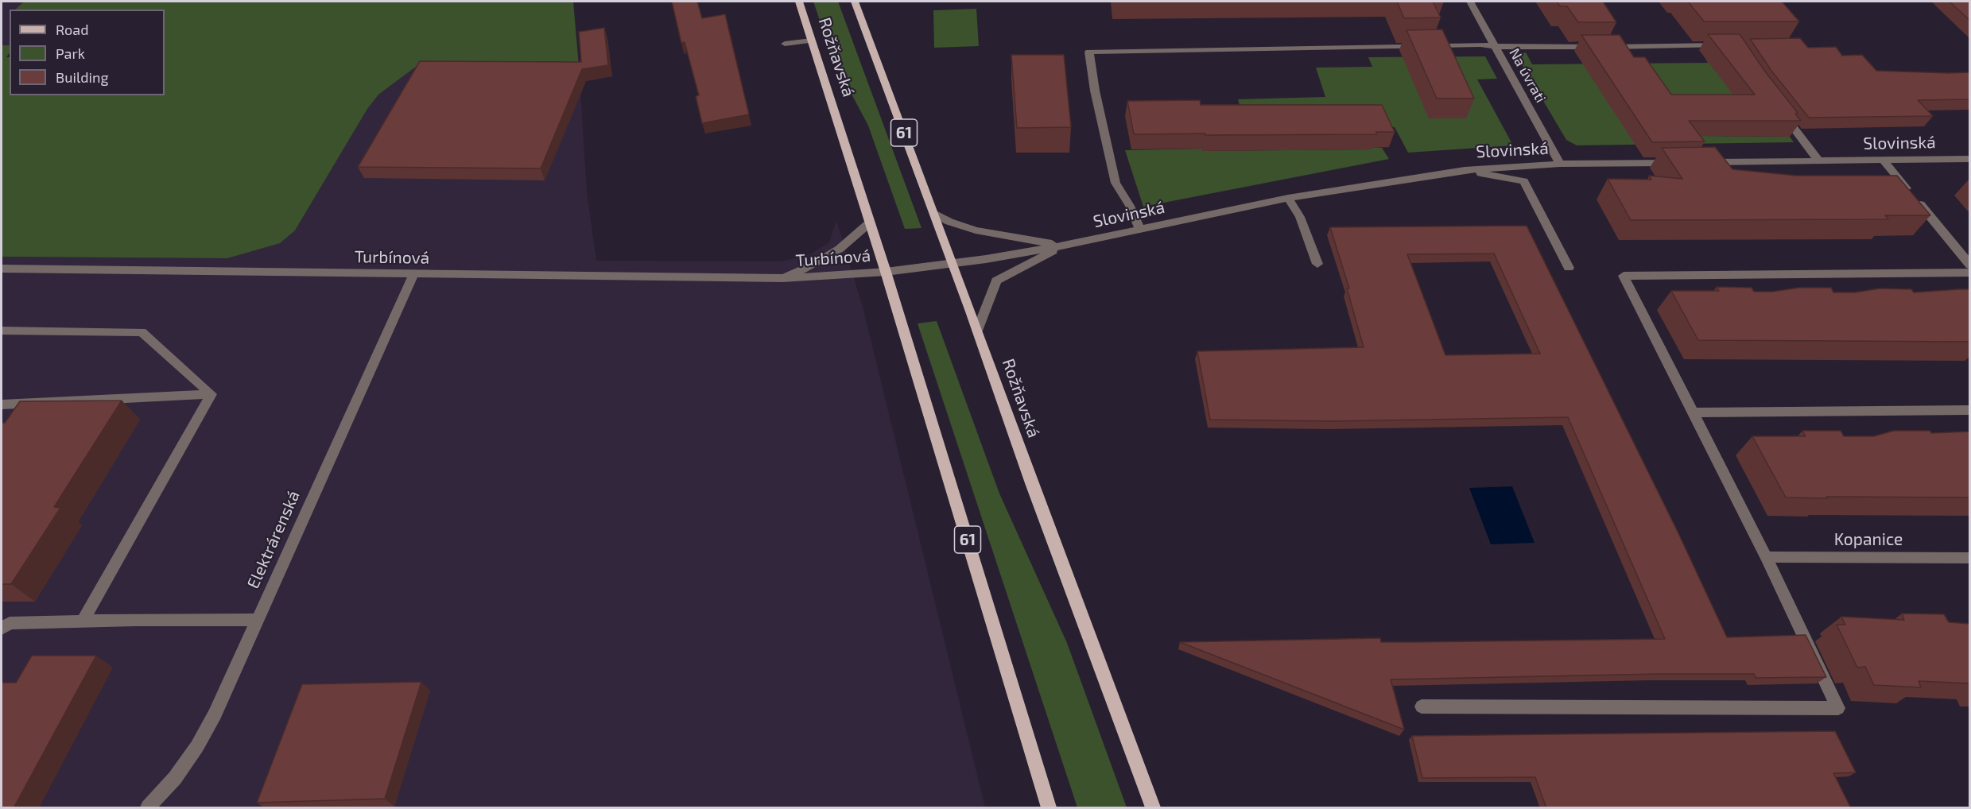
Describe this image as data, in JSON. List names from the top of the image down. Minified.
{"streets":{"main road":["Rožňavská","61"],"street":["Na úvrati","Slovinská","Turbínová","Elektrárenská","Kopanice"]},"crossings":[["Rožňavská","Slovinská"],["Rožňavská","Turbínová"],["Na úvrati","Slovinská"],["Slovinská","Turbínová"],["Turbínová","Elektrárenská"]],"legend":["Road","Park","Building"]}
